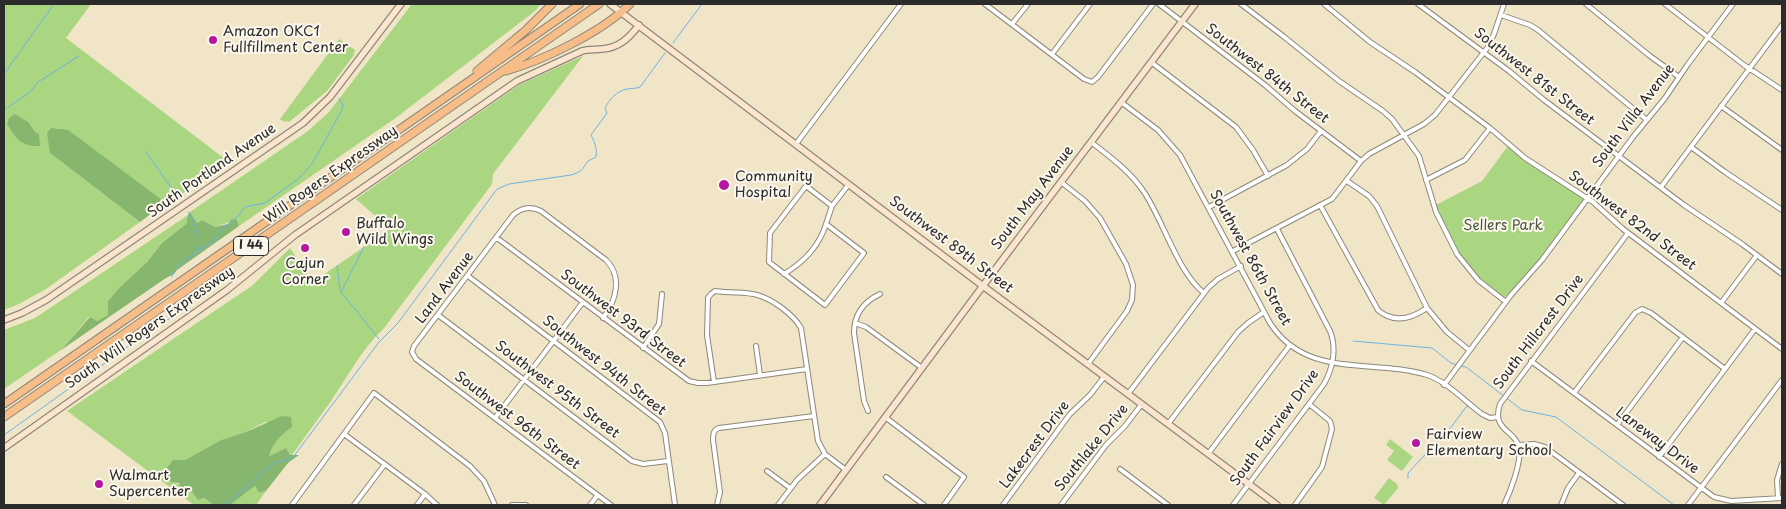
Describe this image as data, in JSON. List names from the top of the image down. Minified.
{"streets":{"highway":["Will Rogers Expressway","I 44"],"main road":["South Portland Avenue","South May Avenue","Southwest 89th Street","South Will Rogers Expressway"],"street":["Southwest 84th Street","Southwest 81st Street","South Villa Avenue","Southwest 82nd Street","Southwest 86th Street","Land Avenue","Southwest 93rd Street","South Hillcrest Drive","Southwest 94th Street","Southwest 95th Street","Southwest 96th Street","South Fairview Drive","Laneway Drive","Lakecrest Drive","Southlake Drive"]},"crossings":[["Southwest 84th Street","South May Avenue"],["Southwest 81st Street","South Villa Avenue"],["South Villa Avenue","Southwest 82nd Street"],["South Villa Avenue","Southwest 86th Street"],["South May Avenue","Southwest 89th Street"],["South May Avenue","Southwest 86th Street"],["Southwest 82nd Street","South Hillcrest Drive"],["Southwest 89th Street","South Will Rogers Expressway"],["Southwest 89th Street","South Fairview Drive"],["Southwest 89th Street","Lakecrest Drive"],["Southwest 89th Street","Southlake Drive"],["Southwest 86th Street","South Hillcrest Drive"],["Southwest 86th Street","South Fairview Drive"],["Land Avenue","Southwest 93rd Street"],["Land Avenue","Southwest 94th Street"],["Land Avenue","Southwest 95th Street"],["Land Avenue","Southwest 96th Street"],["South Hillcrest Drive","Laneway Drive"],["Southwest 94th Street","Southwest 95th Street"]],"parks":["Sellers Park"],"places":["Amazon OKC1 Fullfillment Center","Community Hospital","Buffalo Wild Wings","Cajun Corner","Fairview Elementary School","Walmart Supercenter"]}
